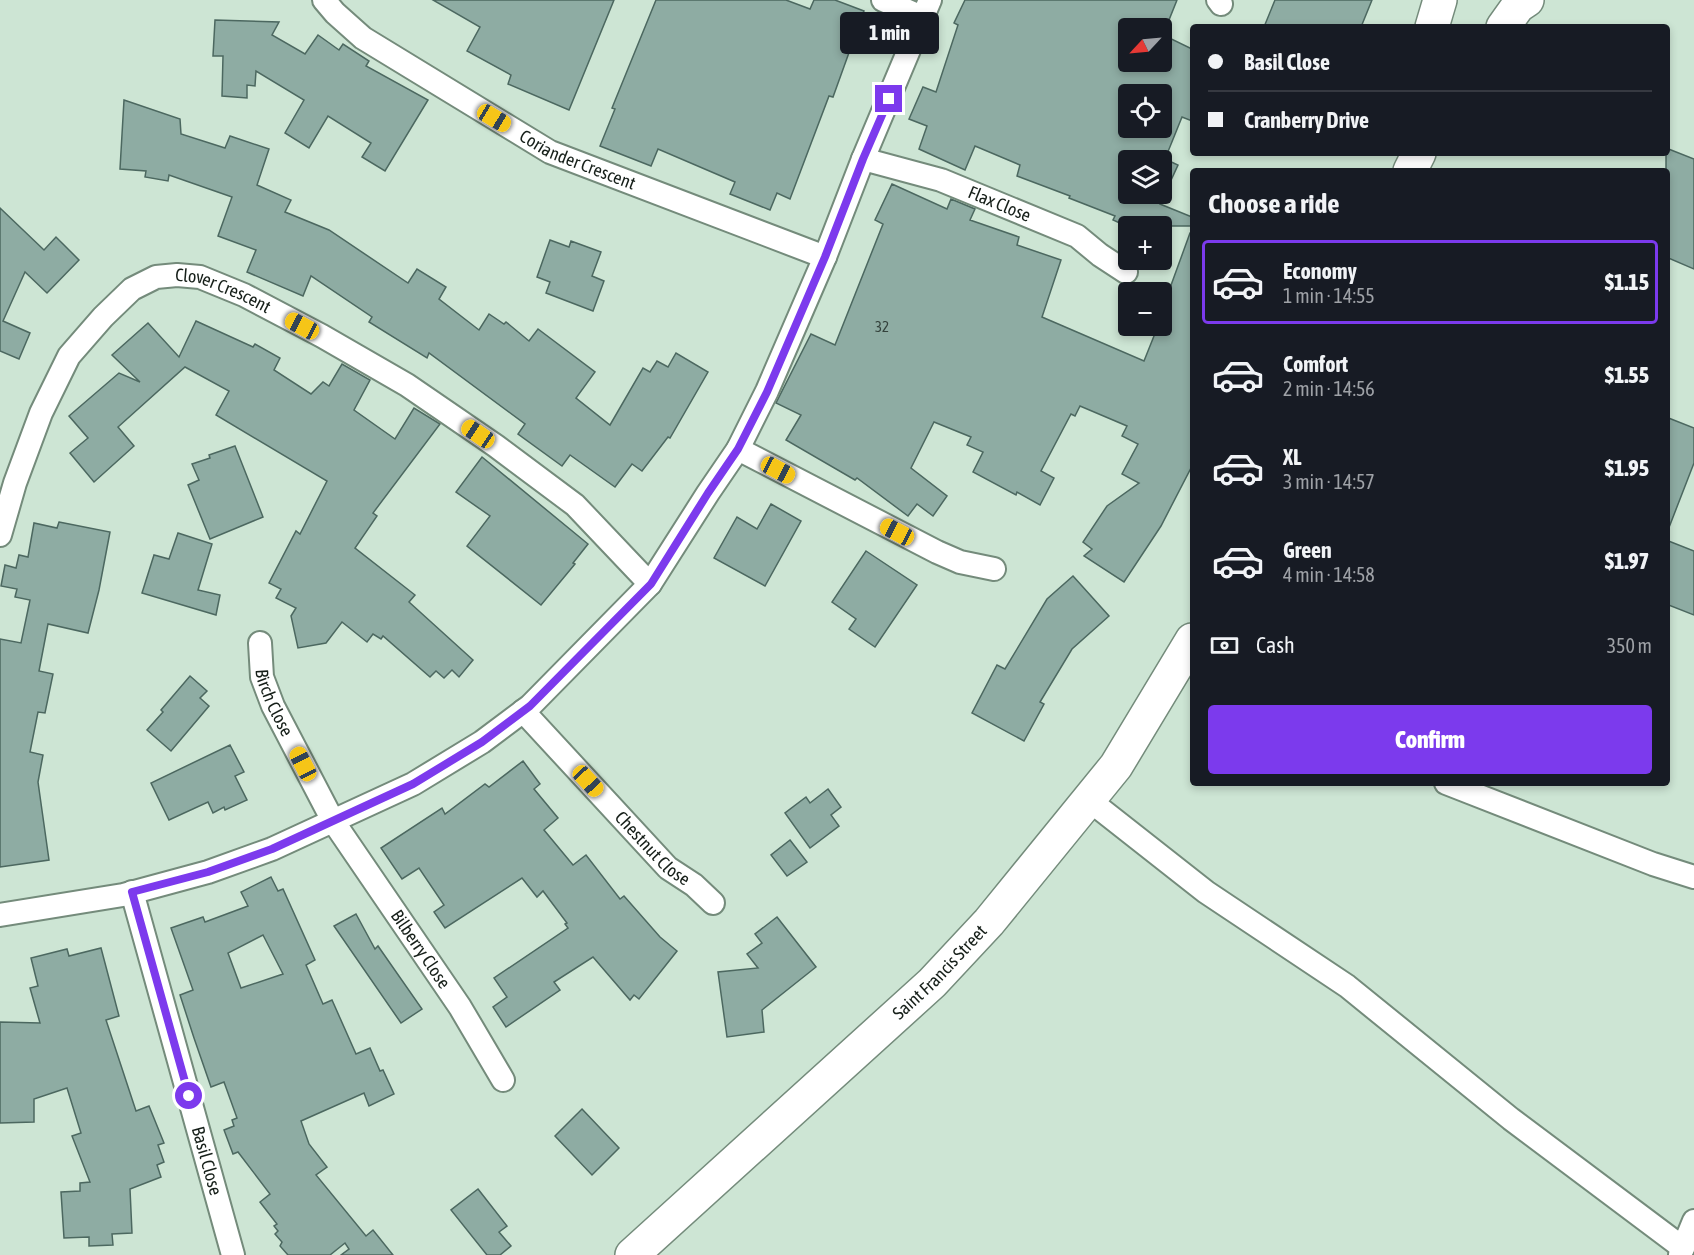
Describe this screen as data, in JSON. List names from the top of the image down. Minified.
{"streets":{"street":["Coriander Crescent","Flax Close","Clover Crescent","Birch Close","Chestnut Close","Bilberry Close","Saint Francis Street","Basil Close"]},"crossings":[["Birch Close","Bilberry Close"]],"house_numbers":["32"],"north":"bottom left","page":{"bubble":"1 min","map_buttons":["+","−"],"banner":["Basil Close","Cranberry Drive"],"heading":"Choose a ride","list":[{"name":"Economy","note":"1 min · 14:55","value":"$1.15"},{"name":"Comfort","note":"2 min · 14:56","value":"$1.55"},{"name":"XL","note":"3 min · 14:57","value":"$1.95"},{"name":"Green","note":"4 min · 14:58","value":"$1.97"}],"pay":["Cash","350 m"],"buttons":"Confirm"}}
